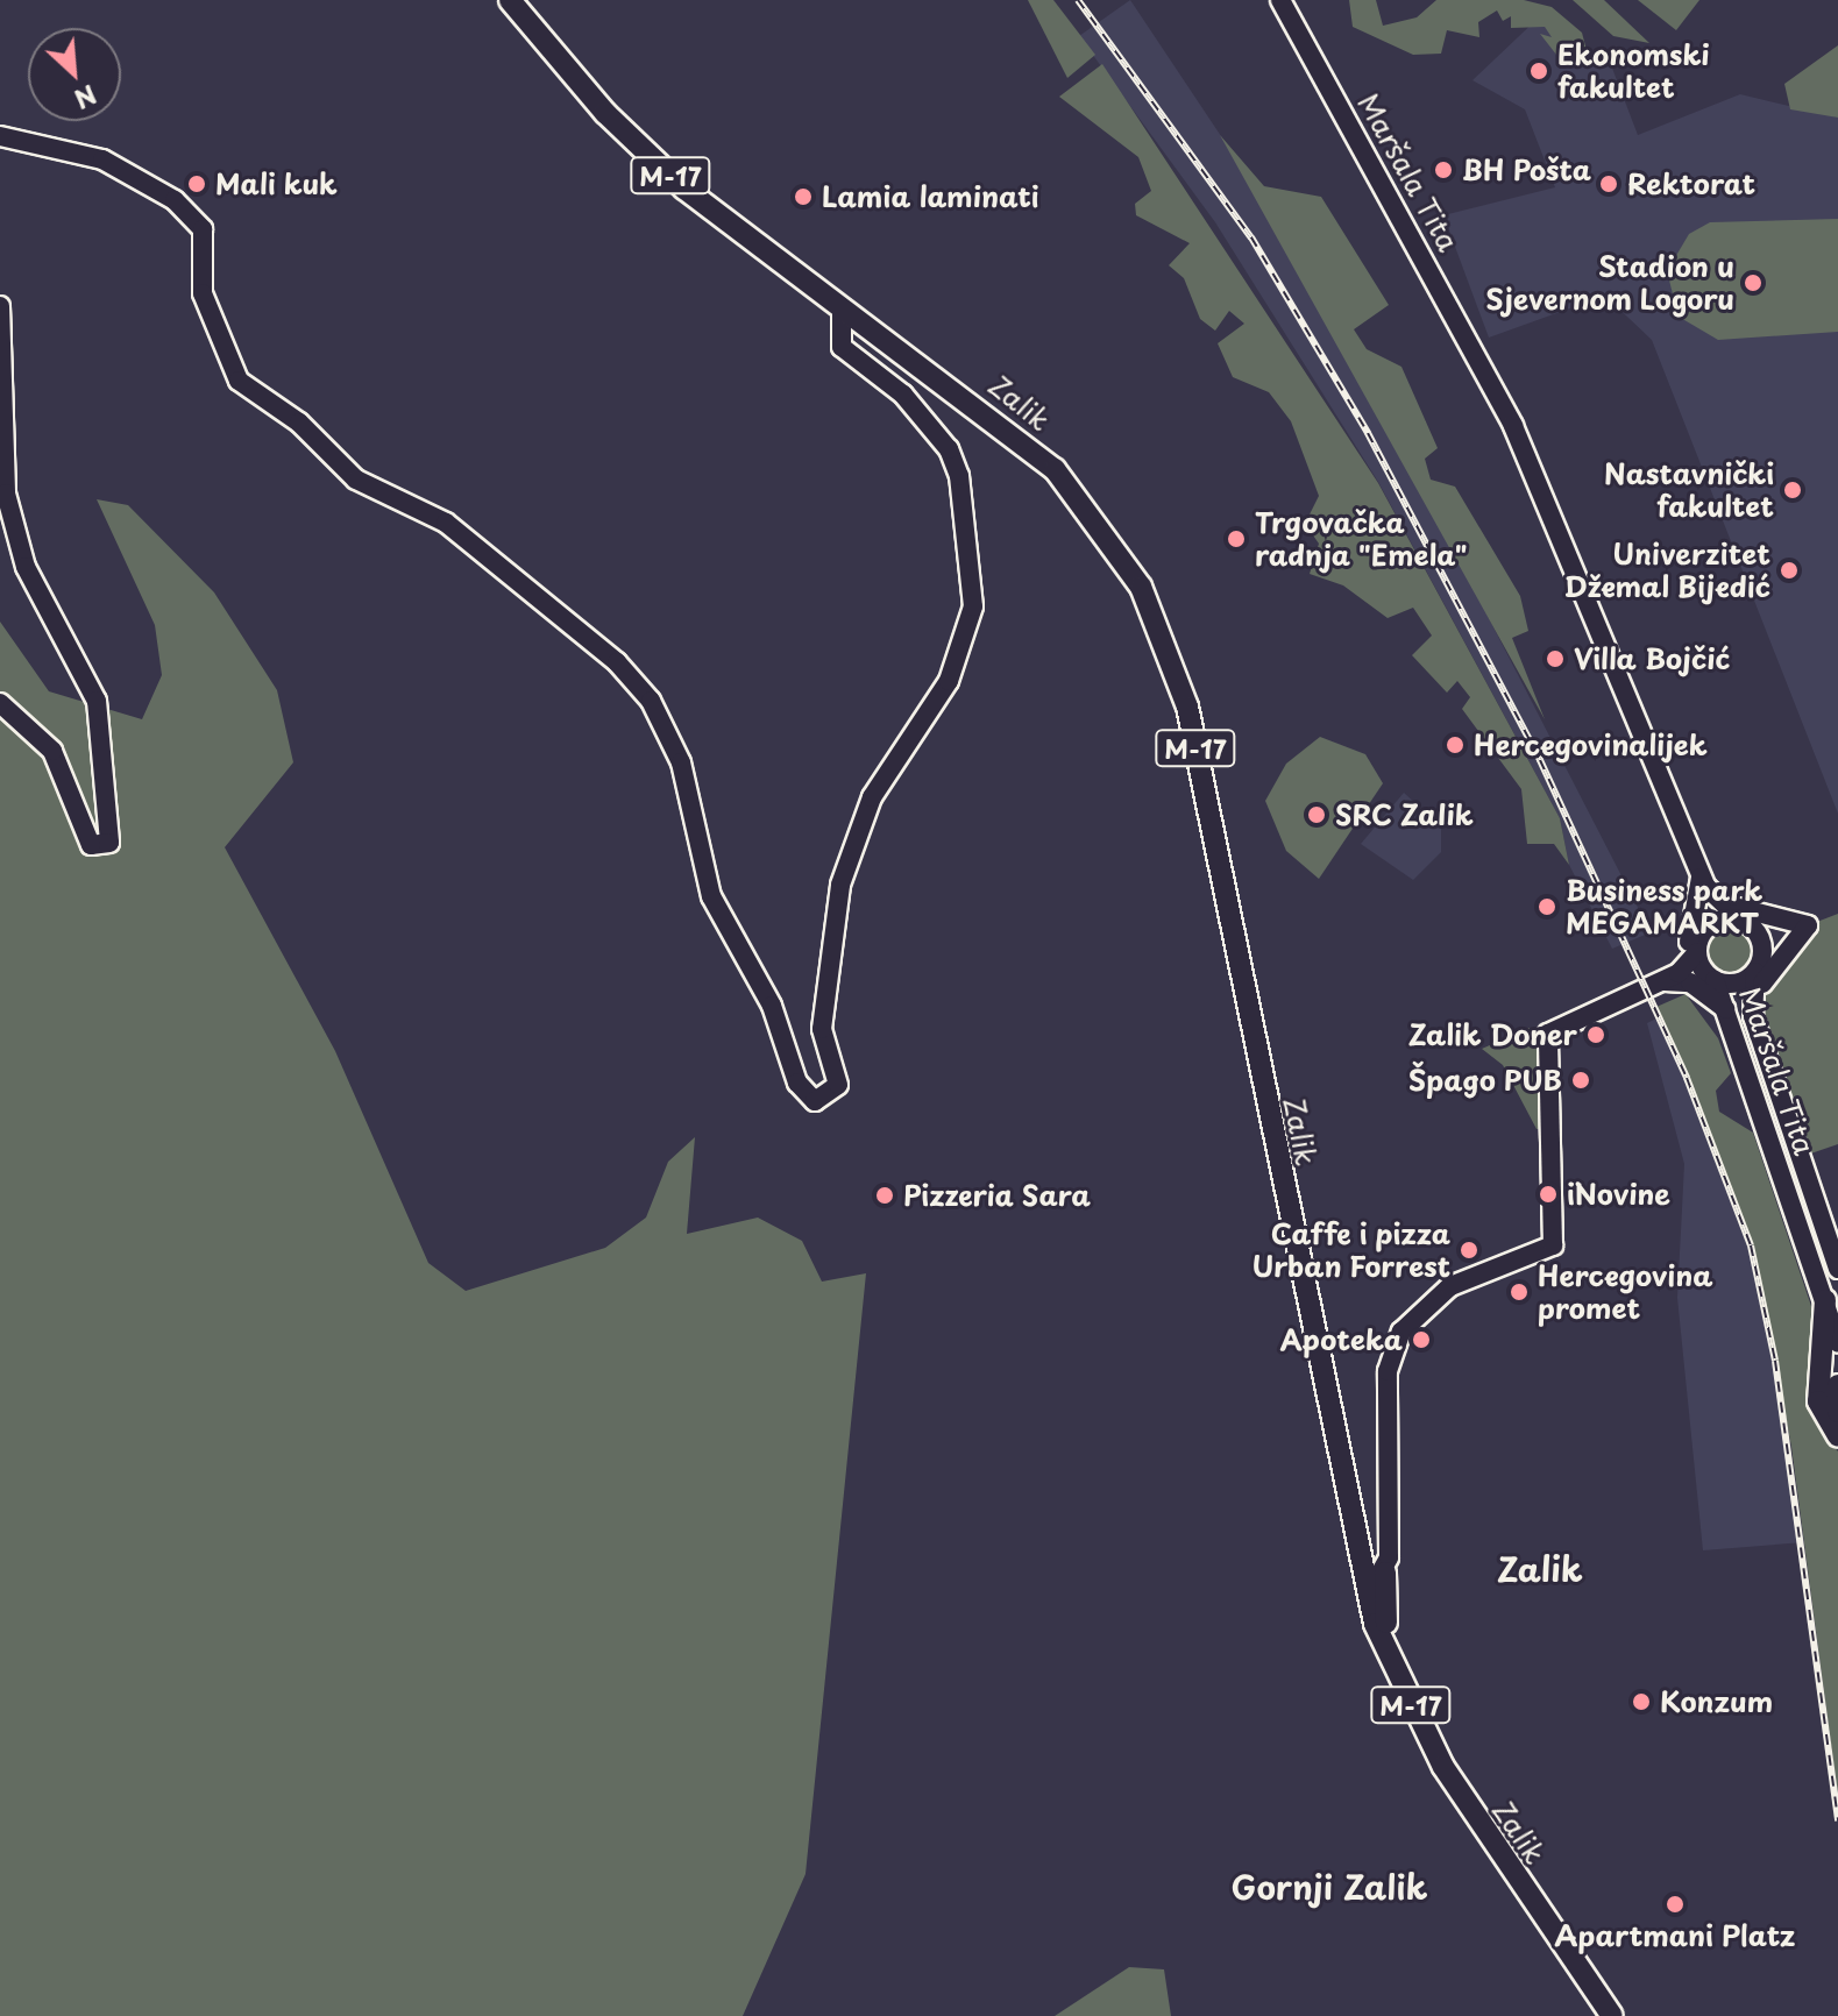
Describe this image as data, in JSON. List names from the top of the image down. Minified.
{"streets":{"main road":["M-17","Zalik"],"street":["Maršala Tita"]},"crossings":[["M-17","Zalik"]],"districts":["Zalik","Gornji Zalik"],"places":["Ekonomski fakultet","BH Pošta","Mali kuk","Rektorat","Lamia laminati","Stadion u Sjevernom Logoru","Nastavnički fakultet","Trgovačka radnja \"Emela\"","Univerzitet Džemal Bijedić","Villa Bojčić","Hercegovinalijek","SRC Zalik","Business park MEGAMARKT","Zalik Doner","Špago PUB","iNovine","Pizzeria Sara","Caffe i pizza Urban Forrest","Hercegovina promet","Apoteka","Konzum","Apartmani Platz"],"north":"bottom right"}
